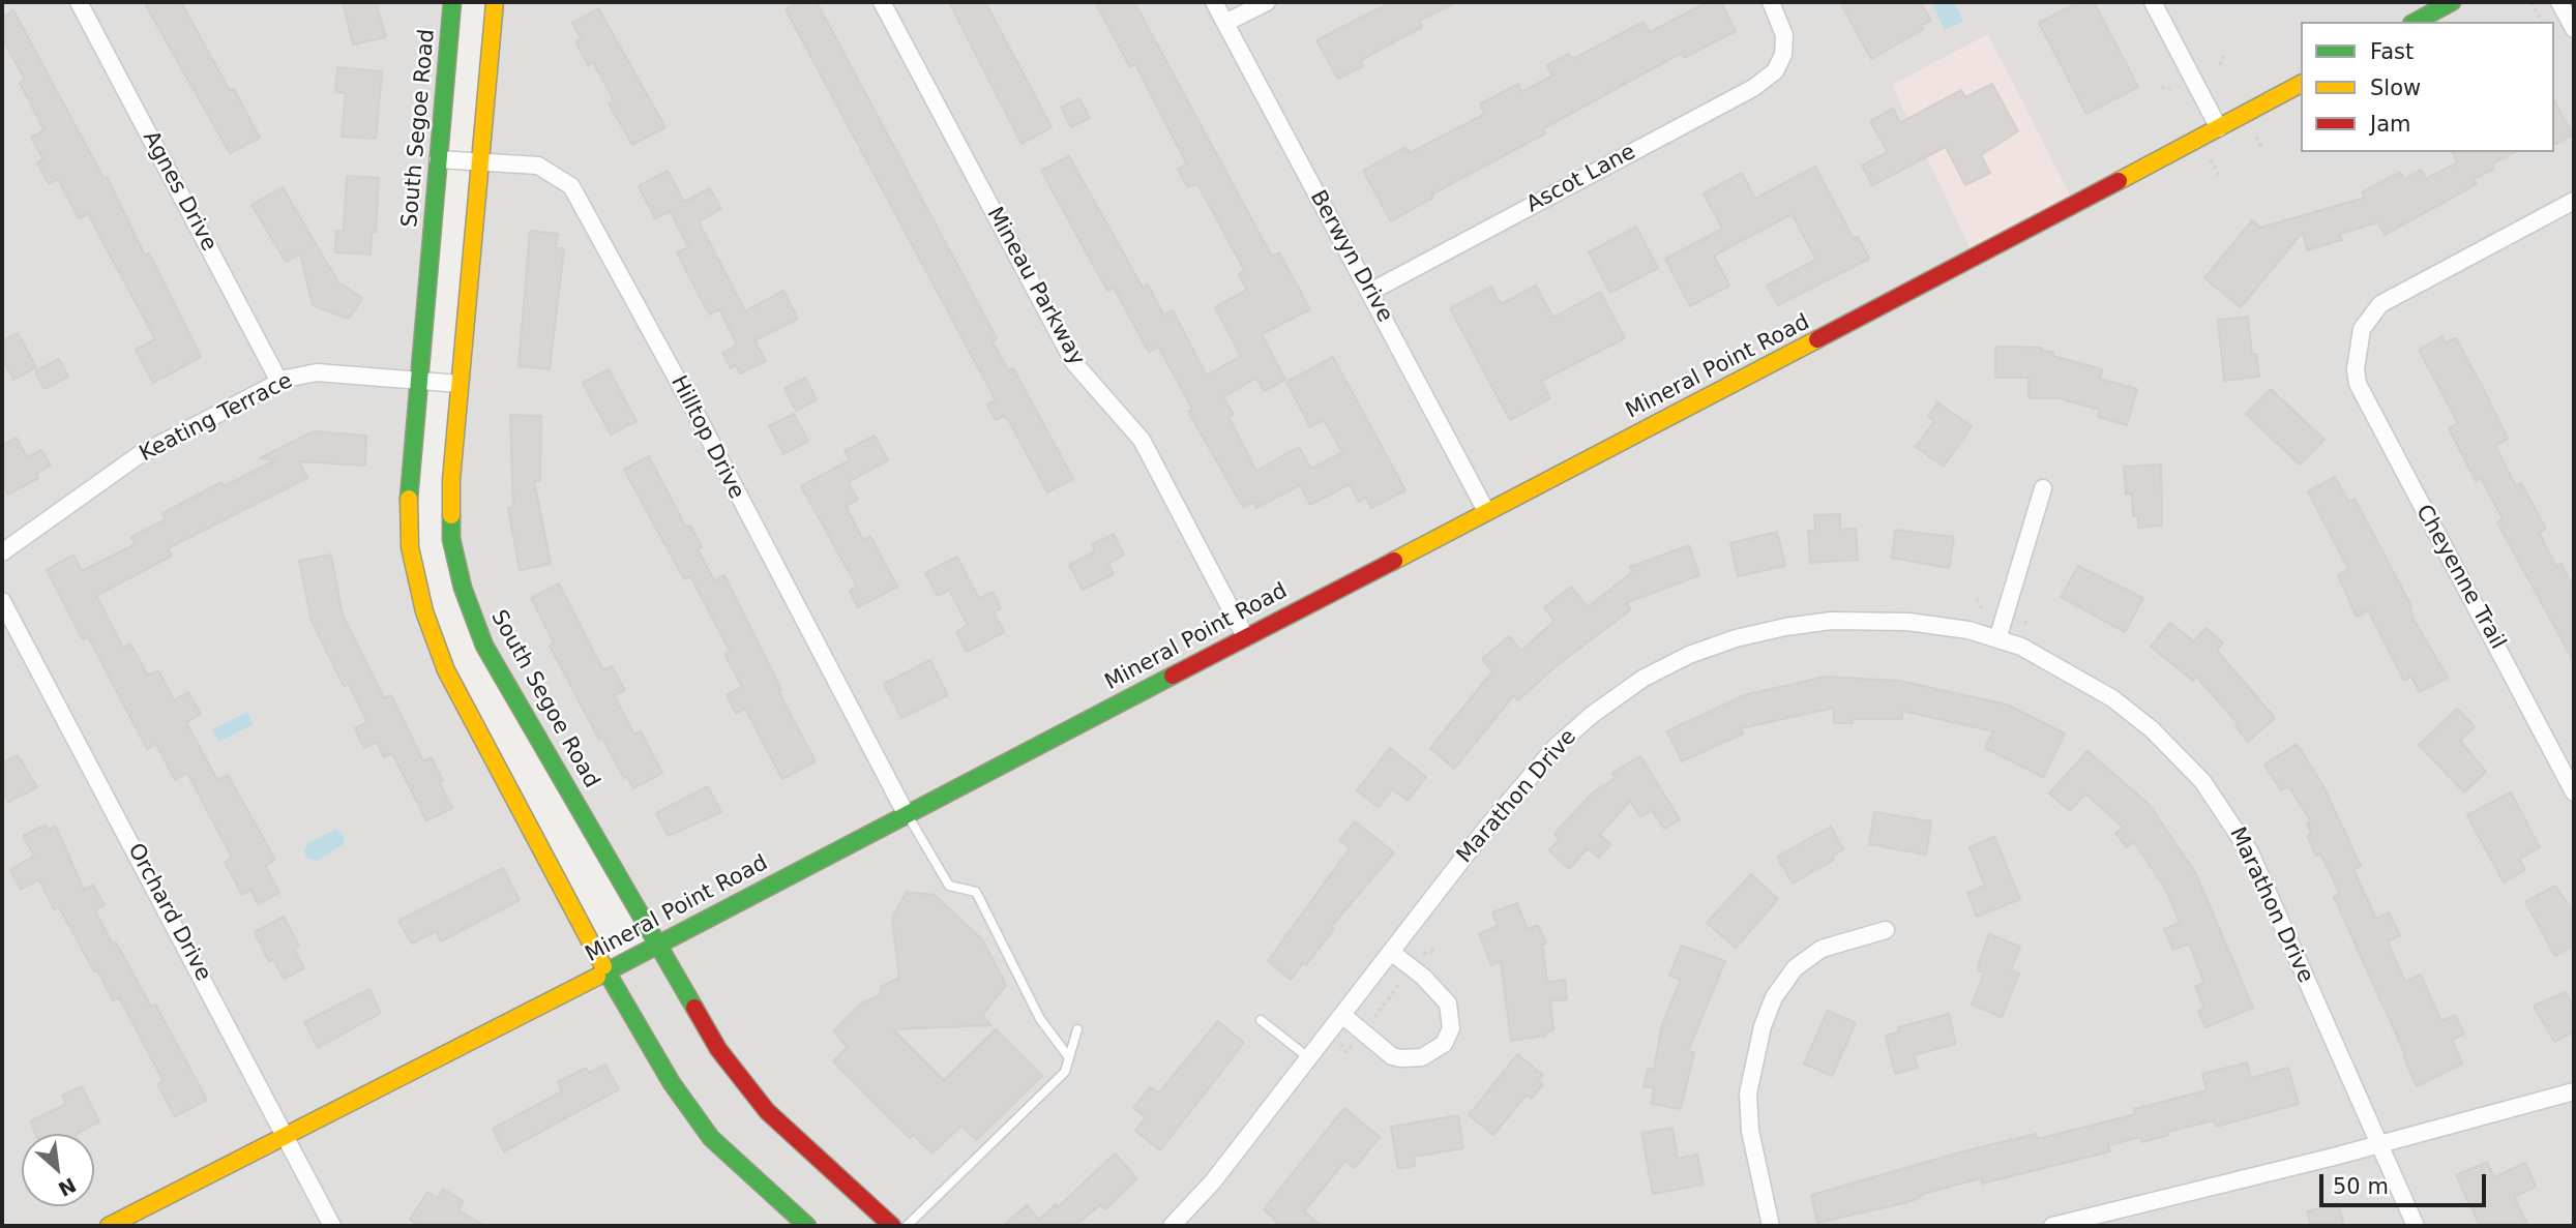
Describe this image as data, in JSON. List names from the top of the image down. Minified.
{"streets":{"street":["South Segoe Road","Ascot Lane","Agnes Drive","Berwyn Drive","Mineau Parkway","Mineral Point Road","Keating Terrace","Hilltop Drive","Cheyenne Trail","Marathon Drive","Orchard Drive"]},"crossings":[["South Segoe Road","Mineral Point Road"],["South Segoe Road","Keating Terrace"],["South Segoe Road","Hilltop Drive"],["Ascot Lane","Berwyn Drive"],["Agnes Drive","Keating Terrace"],["Berwyn Drive","Mineral Point Road"],["Mineau Parkway","Mineral Point Road"],["Mineral Point Road","Hilltop Drive"],["Mineral Point Road","Orchard Drive"]],"legend":["Fast","Slow","Jam"],"scale_bar":"50 m","north":"bottom right"}
